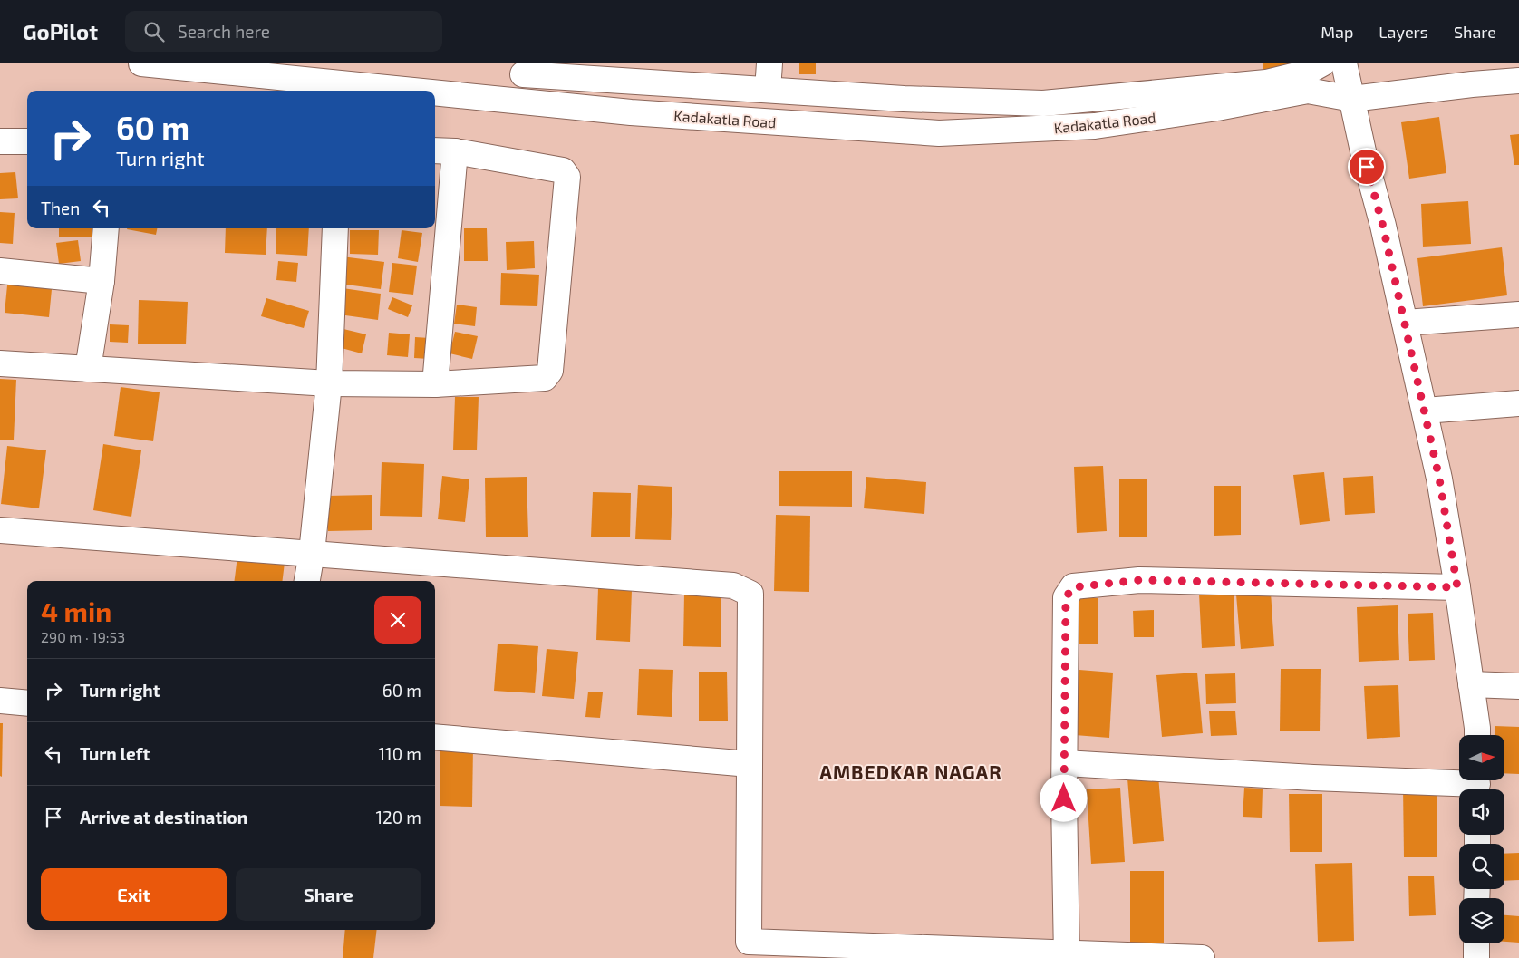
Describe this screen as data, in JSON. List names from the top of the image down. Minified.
{"streets":{"street":["Kadakatla Road"]},"districts":["AMBEDKAR NAGAR"],"north":"right","page":{"header":"GoPilot","search":"Search here","nav":["Map","Layers","Share"],"turn":["60 m","Turn right"],"then":"Then","heading":["4 min","290 m · 19:53"],"list":[{"name":"Turn right","value":"60 m"},{"name":"Turn left","value":"110 m"},{"name":"Arrive at destination","value":"120 m"}],"buttons":["Exit","Share"]}}
